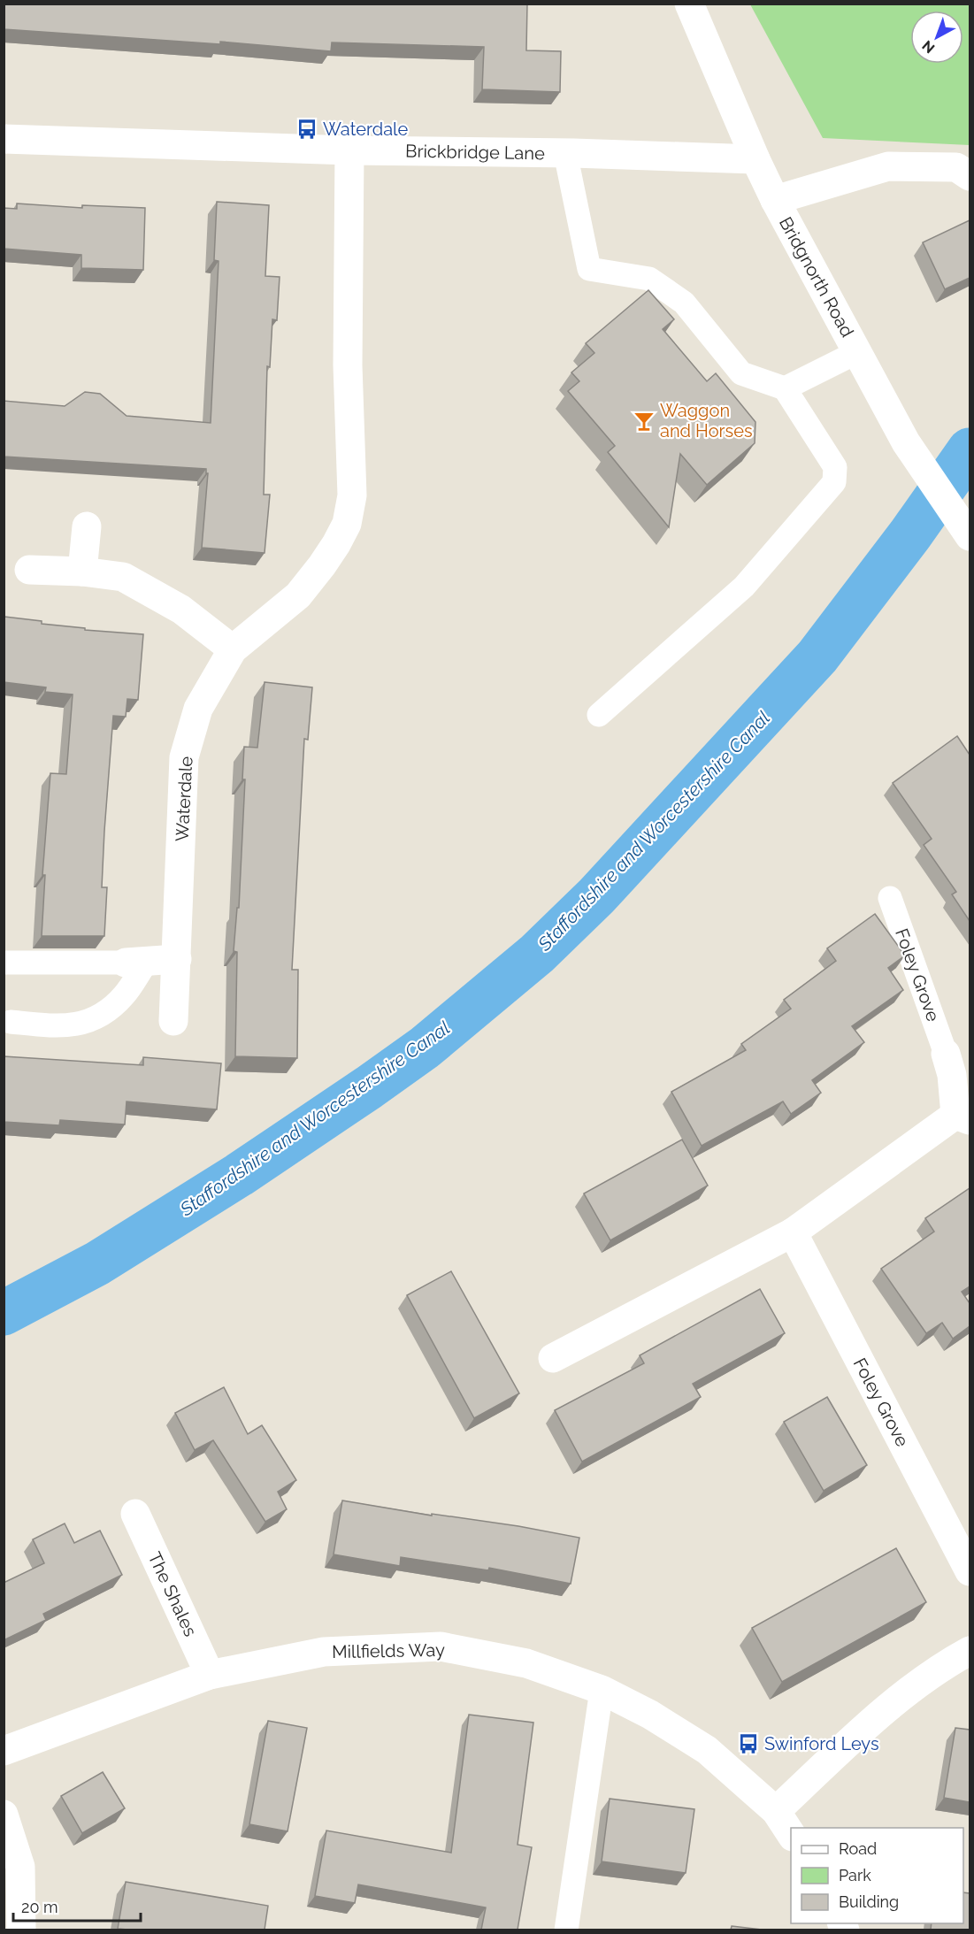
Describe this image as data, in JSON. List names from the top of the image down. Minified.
{"streets":{"street":["Brickbridge Lane","Bridgnorth Road","Waterdale","Foley Grove","The Shales","Millfields Way"]},"crossings":[["Brickbridge Lane","Bridgnorth Road"],["Brickbridge Lane","Waterdale"],["The Shales","Millfields Way"]],"water":["Staffordshire and Worcestershire Canal"],"places":{"bus stop":["Waterdale","Swinford Leys"],"bar":["Waggon and Horses"]},"legend":["Road","Park","Building"],"scale_bar":"20 m","north":"bottom left"}
